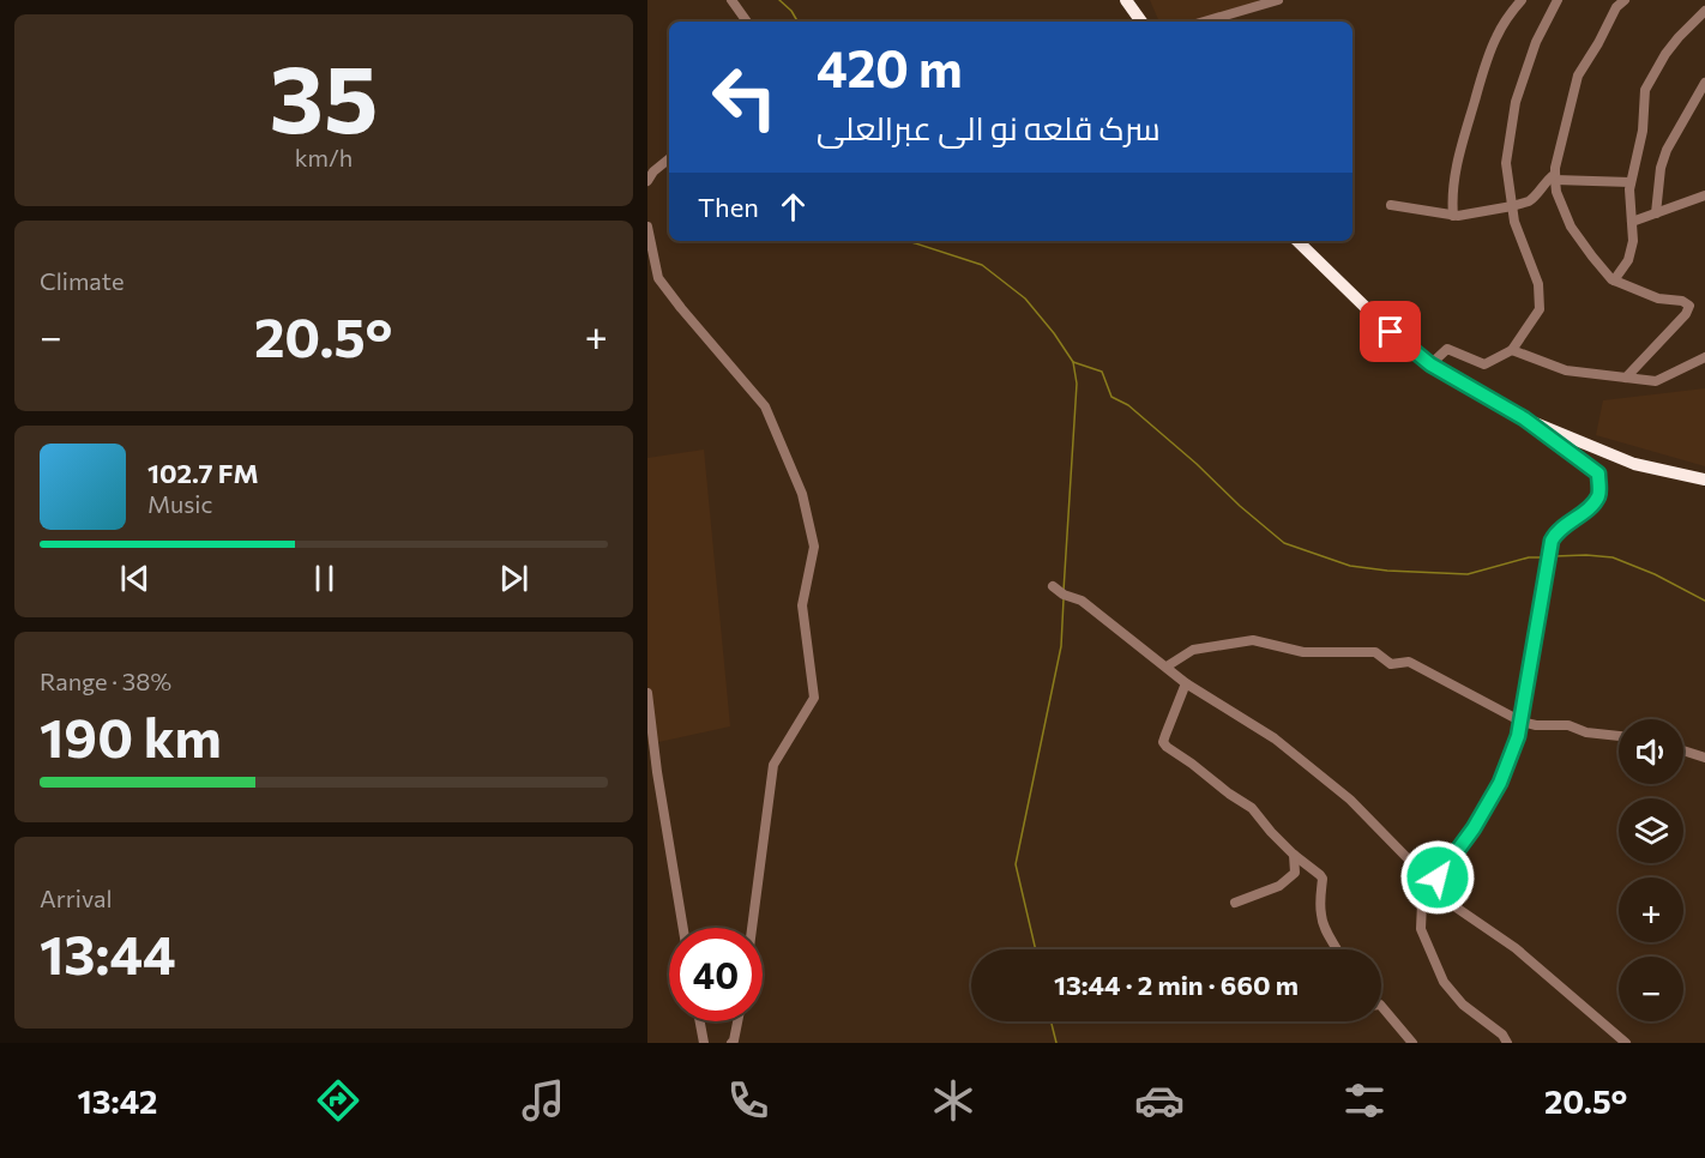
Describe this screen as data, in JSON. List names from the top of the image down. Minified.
{"page":{"tile":[["35","km/h"],"Climate",["Range · 38%","190 km"],["Arrival","13:44"]],"turn":["420 m","سرک قلعه نو الی عبرالعلی"],"then":"Then","heat":["−","20.5°","+"],"song":["102.7 FM","Music"],"map_buttons":["+","−"],"limit":"40","trip":"13:44 · 2 min · 660 m","tabs":["13:42","20.5°"]}}
